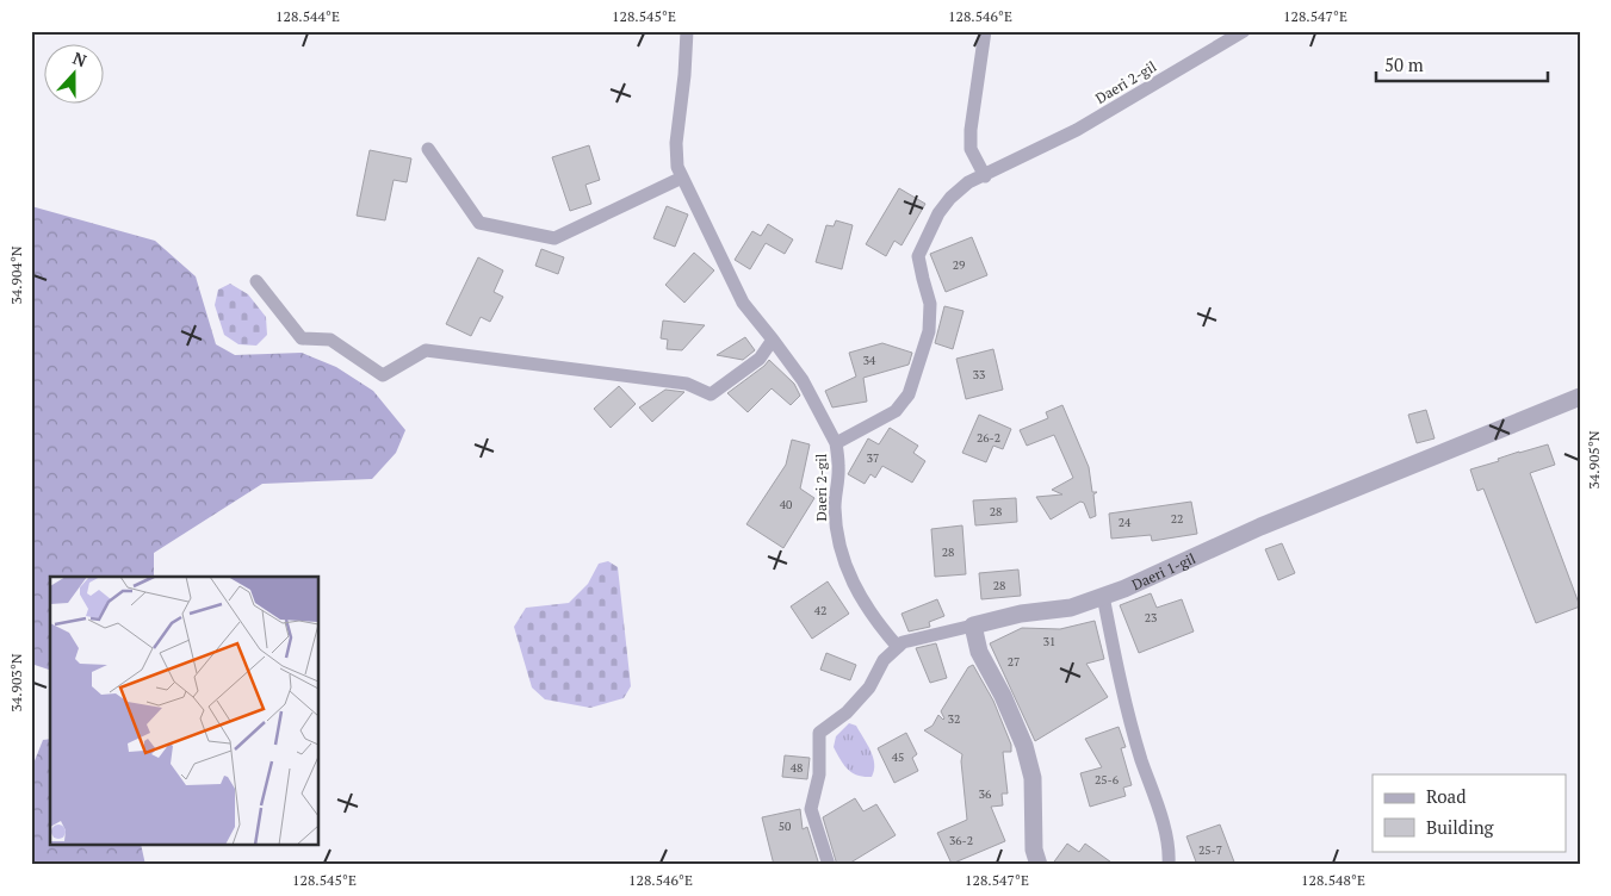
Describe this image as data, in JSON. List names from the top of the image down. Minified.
{"streets":{"street":["Daeri 1-gil"],"lane":["Daeri 2-gil"]},"house_numbers":["29","34","33","26-2","37","40","28","22","24","28","28","42","23","31","27","32","45","48","25-6","36","50","36-2","25-7"],"legend":["Road","Building"],"scale_bar":"50 m","north":"top","coordinates":["128.544°E","128.545°E","128.546°E","128.547°E","34.904°N","34.905°N","34.903°N","128.548°E"]}
